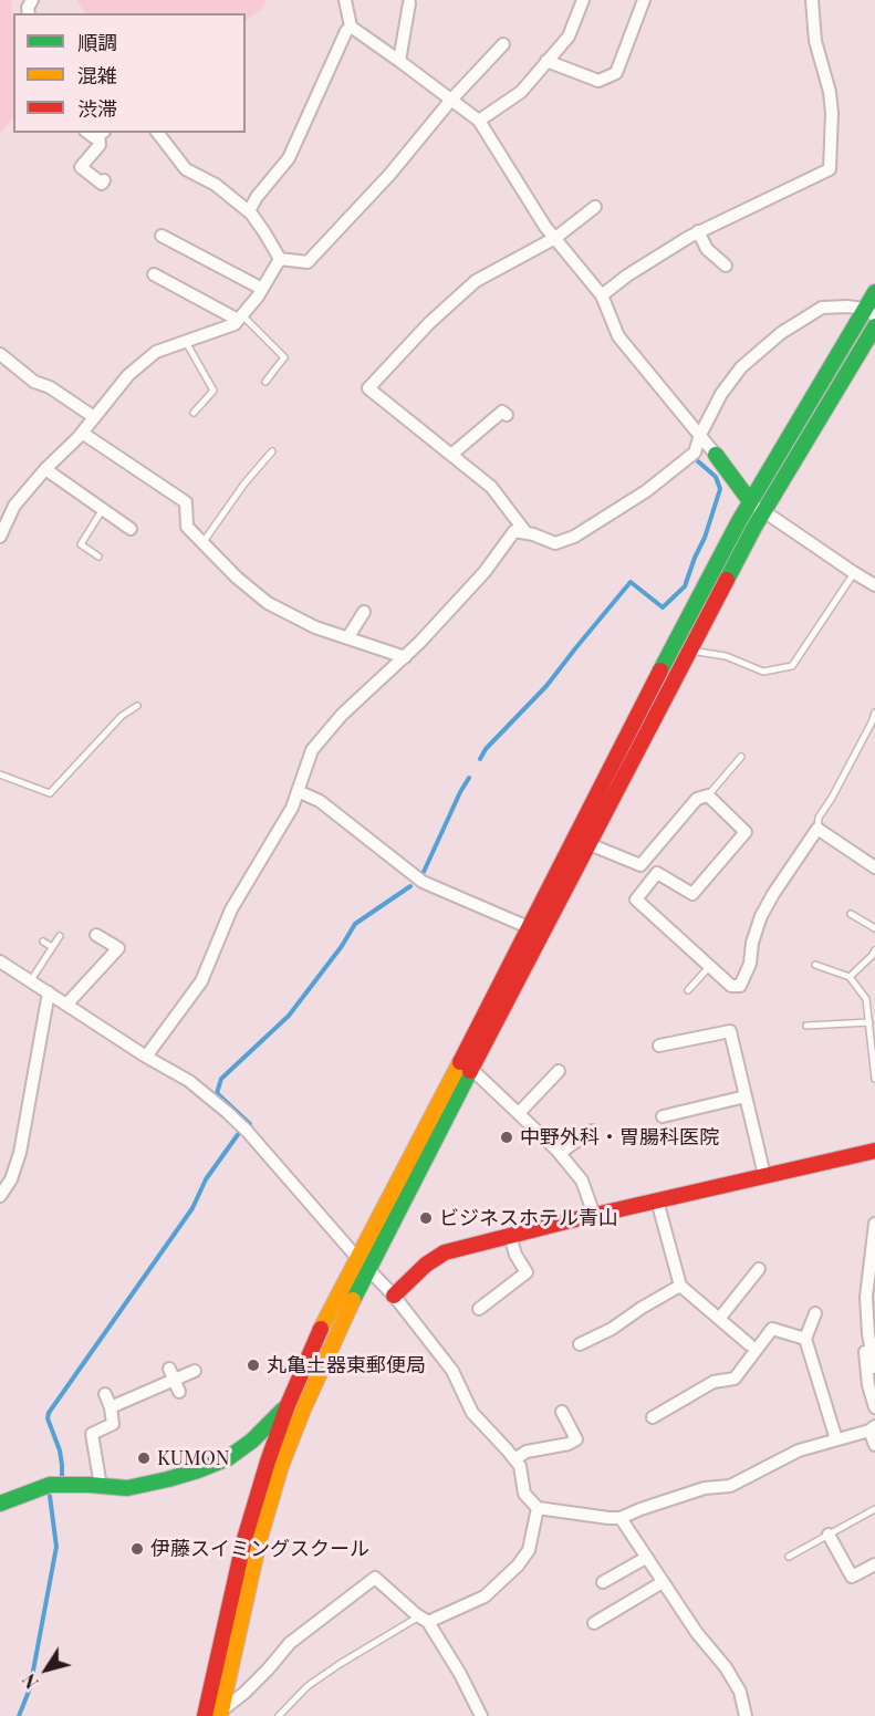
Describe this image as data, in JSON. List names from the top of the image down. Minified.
{"places":["中野外科・胃腸科医院","ビジネスホテル青山","丸亀土器東郵便局","KUMON","伊藤スイミングスクール"],"legend":["順調","混雑","渋滞"],"north":"bottom left"}
